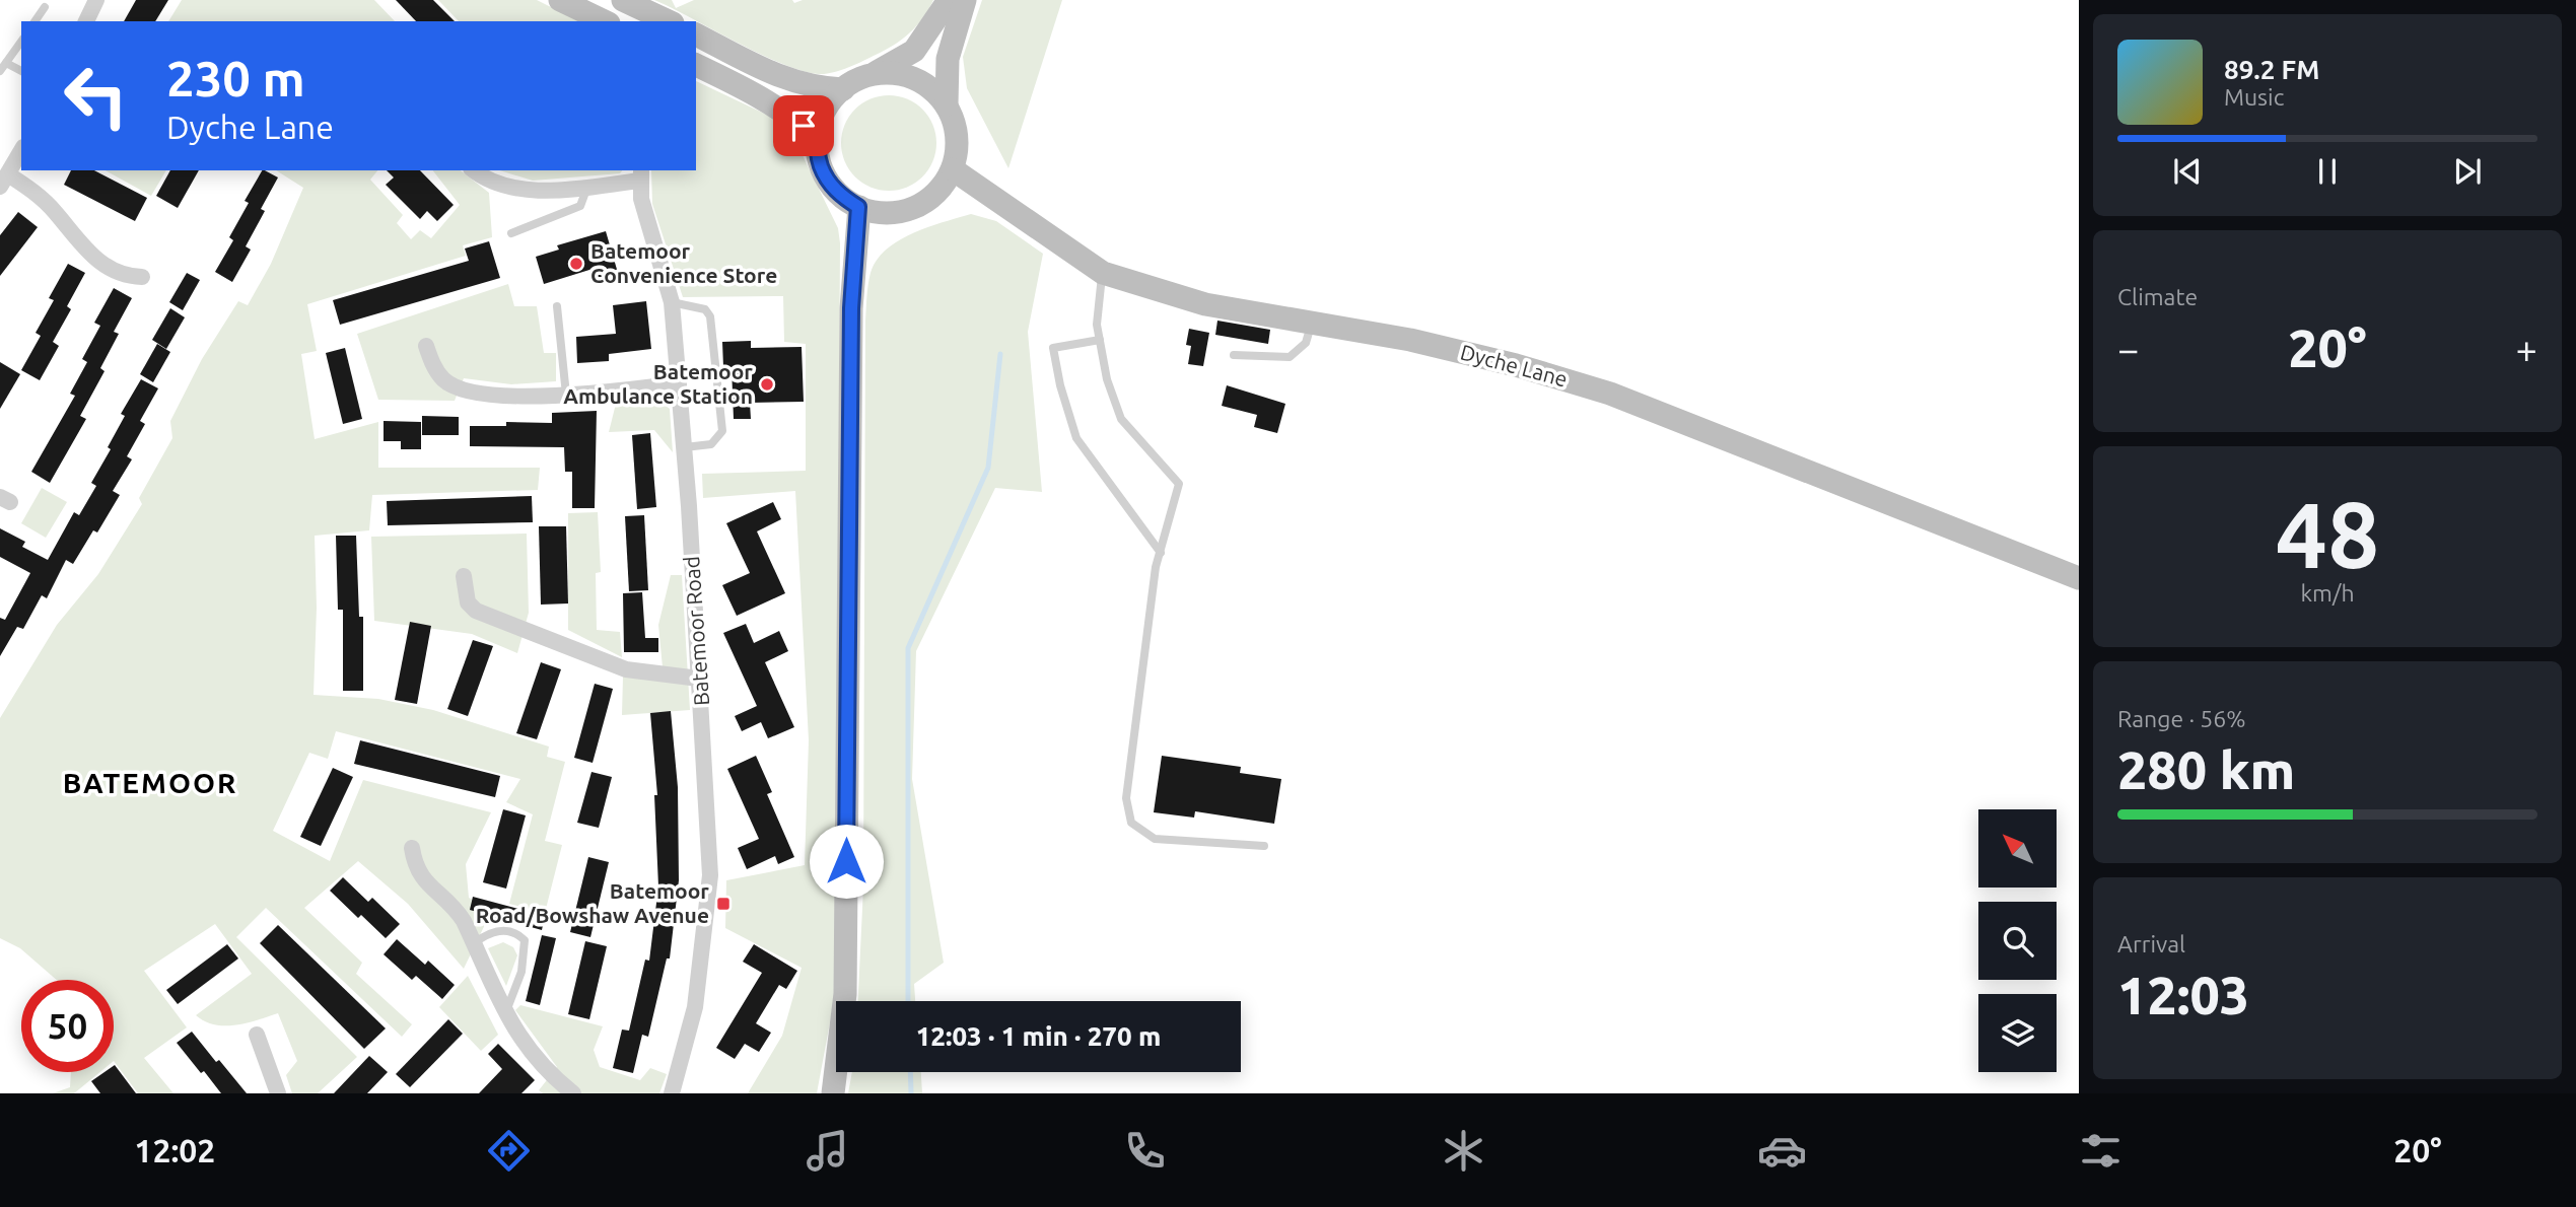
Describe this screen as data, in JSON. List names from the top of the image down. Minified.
{"streets":{"main road":["Dyche Lane"],"street":["Batemoor Road"]},"districts":["BATEMOOR"],"places":{"other":["Batemoor Convenience Store","Batemoor Ambulance Station"],"transit":["Batemoor Road/Bowshaw Avenue"]},"north":"top left","page":{"turn":["230 m","Dyche Lane"],"song":["89.2 FM","Music"],"tile":["Climate",["48","km/h"],["Range · 56%","280 km"],["Arrival","12:03"]],"heat":["−","20°","+"],"limit":"50","trip":"12:03 · 1 min · 270 m","tabs":["12:02","20°"]}}
